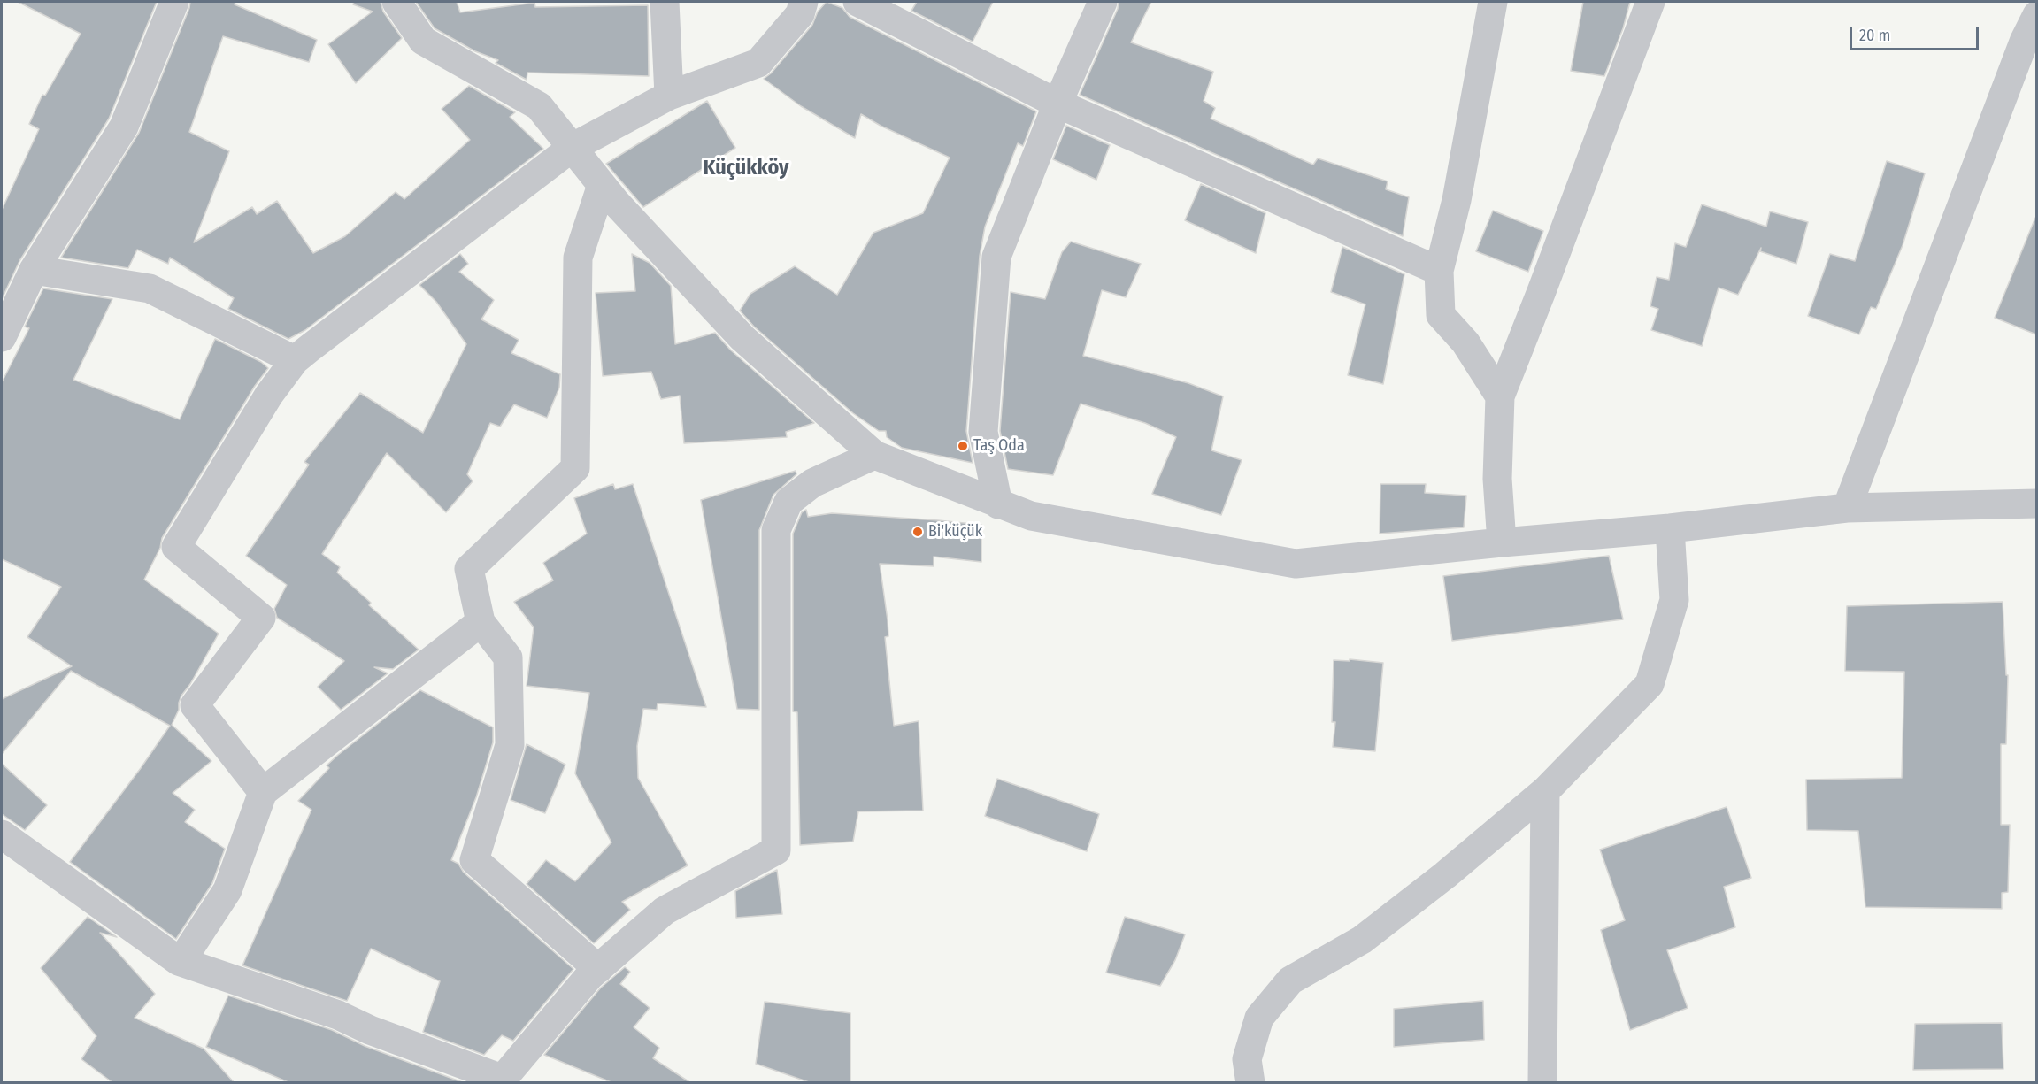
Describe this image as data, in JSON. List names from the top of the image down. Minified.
{"districts":["Küçükköy"],"places":["Taş Oda","Bi'küçük"],"scale_bar":"20 m"}
